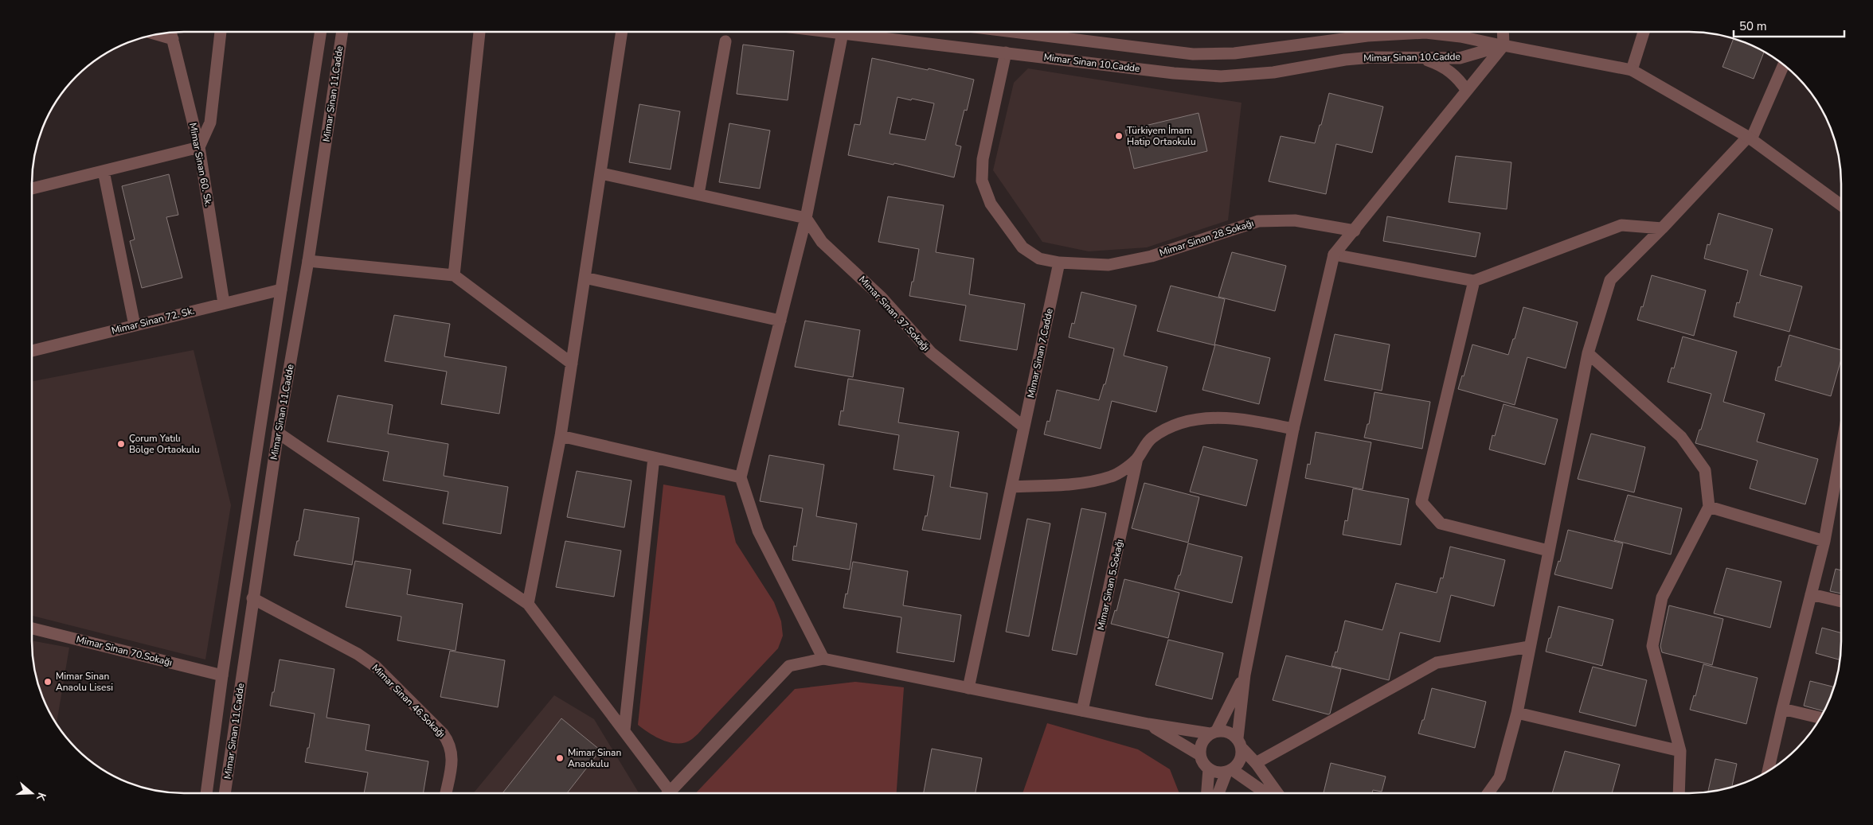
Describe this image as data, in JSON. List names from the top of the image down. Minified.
{"streets":{"street":["Mimar Sinan 10.Cadde","Mimar Sinan 11.Cadde","Mimar Sinan 60. Sk.","Mimar Sinan 28.Sokağı","Mimar Sinan 37.Sokağı","Mimar Sinan 72. Sk.","Mimar Sinan 7.Cadde","Mimar Sinan 5.Sokağı","Mimar Sinan 70.Sokağı","Mimar Sinan 46.Sokağı"]},"crossings":[["Mimar Sinan 11.Cadde","Mimar Sinan 72. Sk."],["Mimar Sinan 11.Cadde","Mimar Sinan 70.Sokağı"],["Mimar Sinan 11.Cadde","Mimar Sinan 46.Sokağı"],["Mimar Sinan 60. Sk.","Mimar Sinan 72. Sk."],["Mimar Sinan 28.Sokağı","Mimar Sinan 7.Cadde"],["Mimar Sinan 37.Sokağı","Mimar Sinan 7.Cadde"]],"places":["Türkiyem İmam Hatip Ortaokulu","Çorum Yatılı Bölge Ortaokulu","Mimar Sinan Anaolu Lisesi","Mimar Sinan Anaokulu"],"scale_bar":"50 m","north":"right"}
